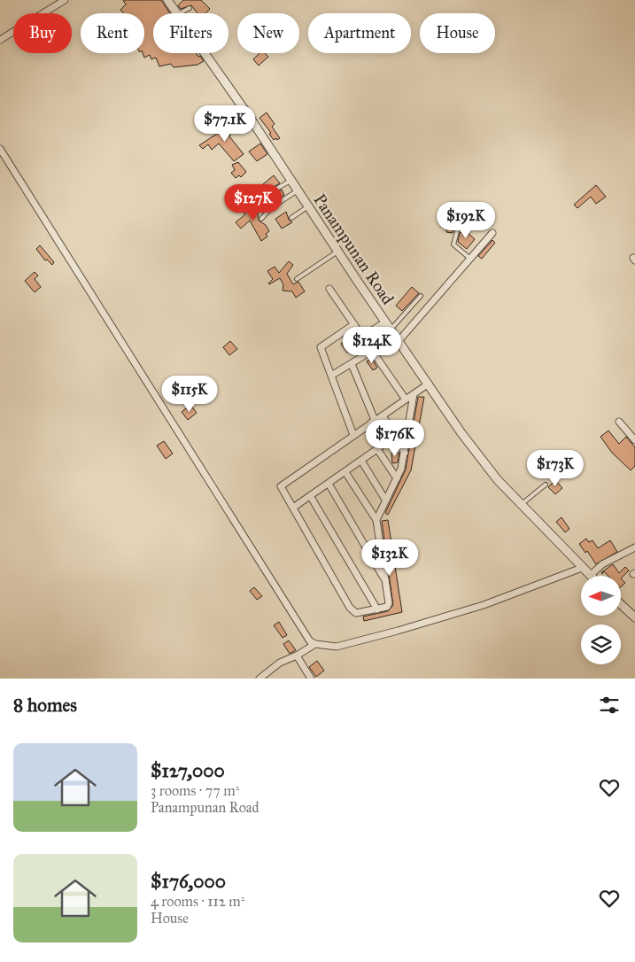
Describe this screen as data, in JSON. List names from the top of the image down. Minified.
{"streets":{"street":["Panampunan Road"]},"north":"left","page":{"chip":["Buy","Rent","Filters","New","Apartment","House"],"price":["$77.1K","$127K","$192K","$124K","$115K","$176K","$173K","$132K"],"heading":"8 homes","list":[{"name":"$127,000","note":"3 rooms · 77 m² · Panampunan Road"},{"name":"$176,000","note":"4 rooms · 112 m² · House"}]}}
